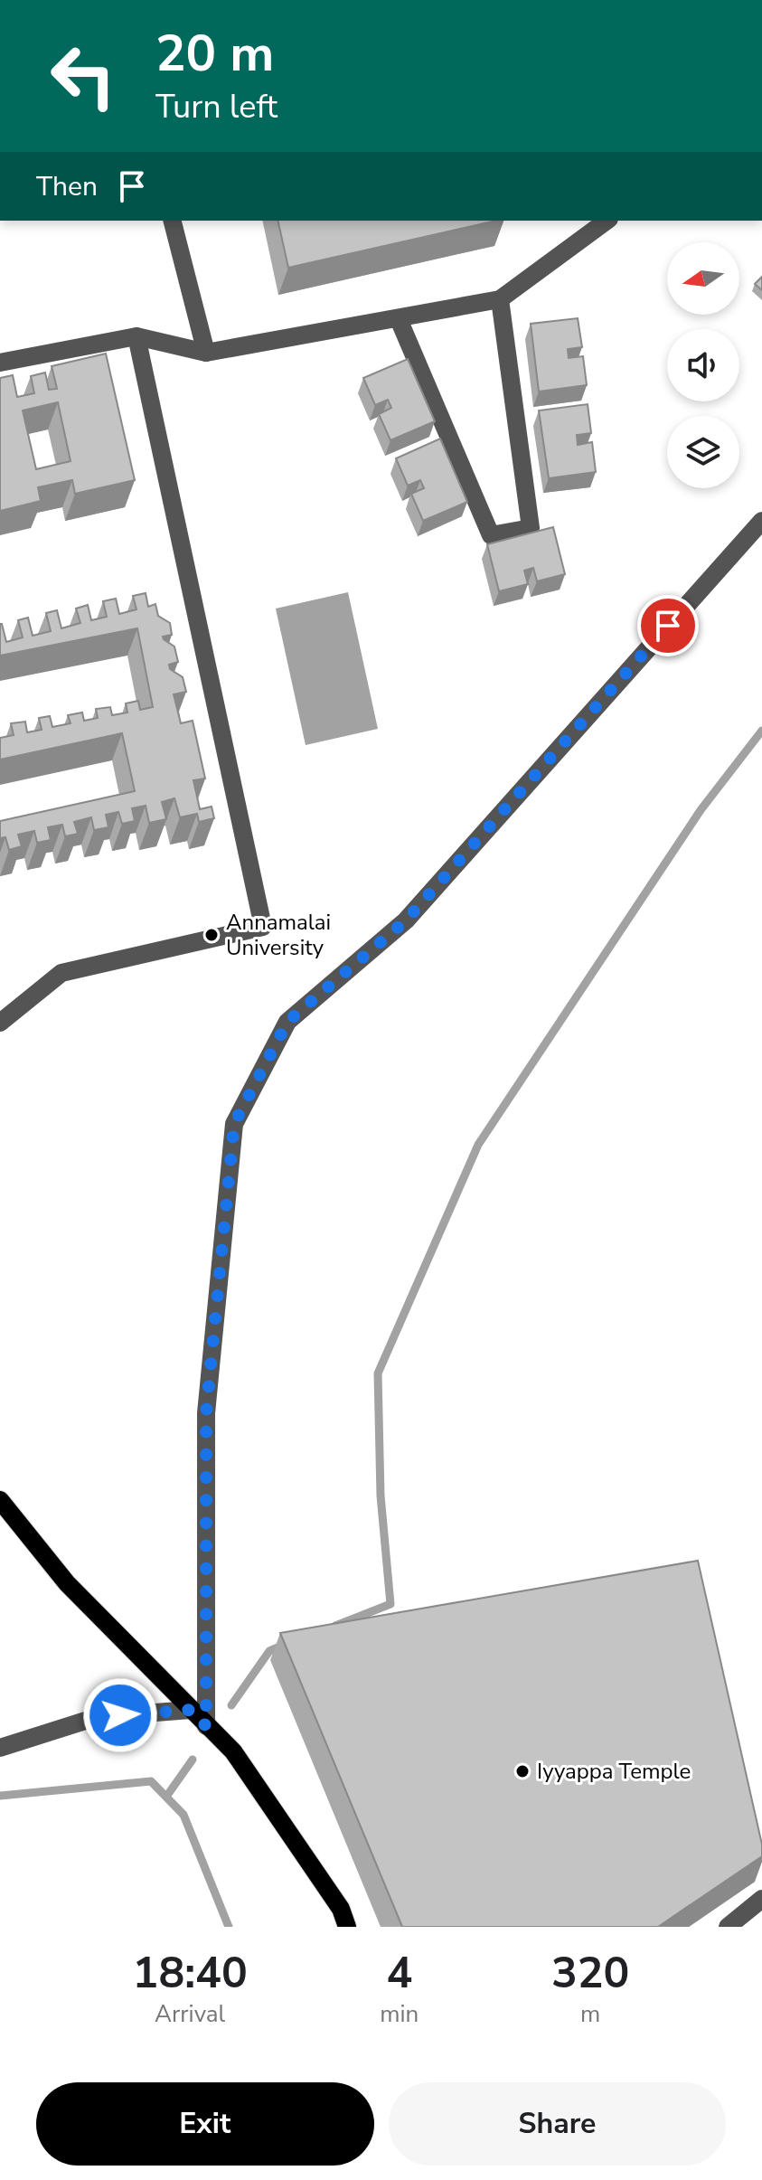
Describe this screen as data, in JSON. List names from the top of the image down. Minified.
{"places":["Annamalai University","Iyyappa Temple"],"north":"left","page":{"turn":["20 m","Turn left"],"then":"Then","eta":["18:40","Arrival","4","min","320","m"],"buttons":["Exit","Share"]}}
